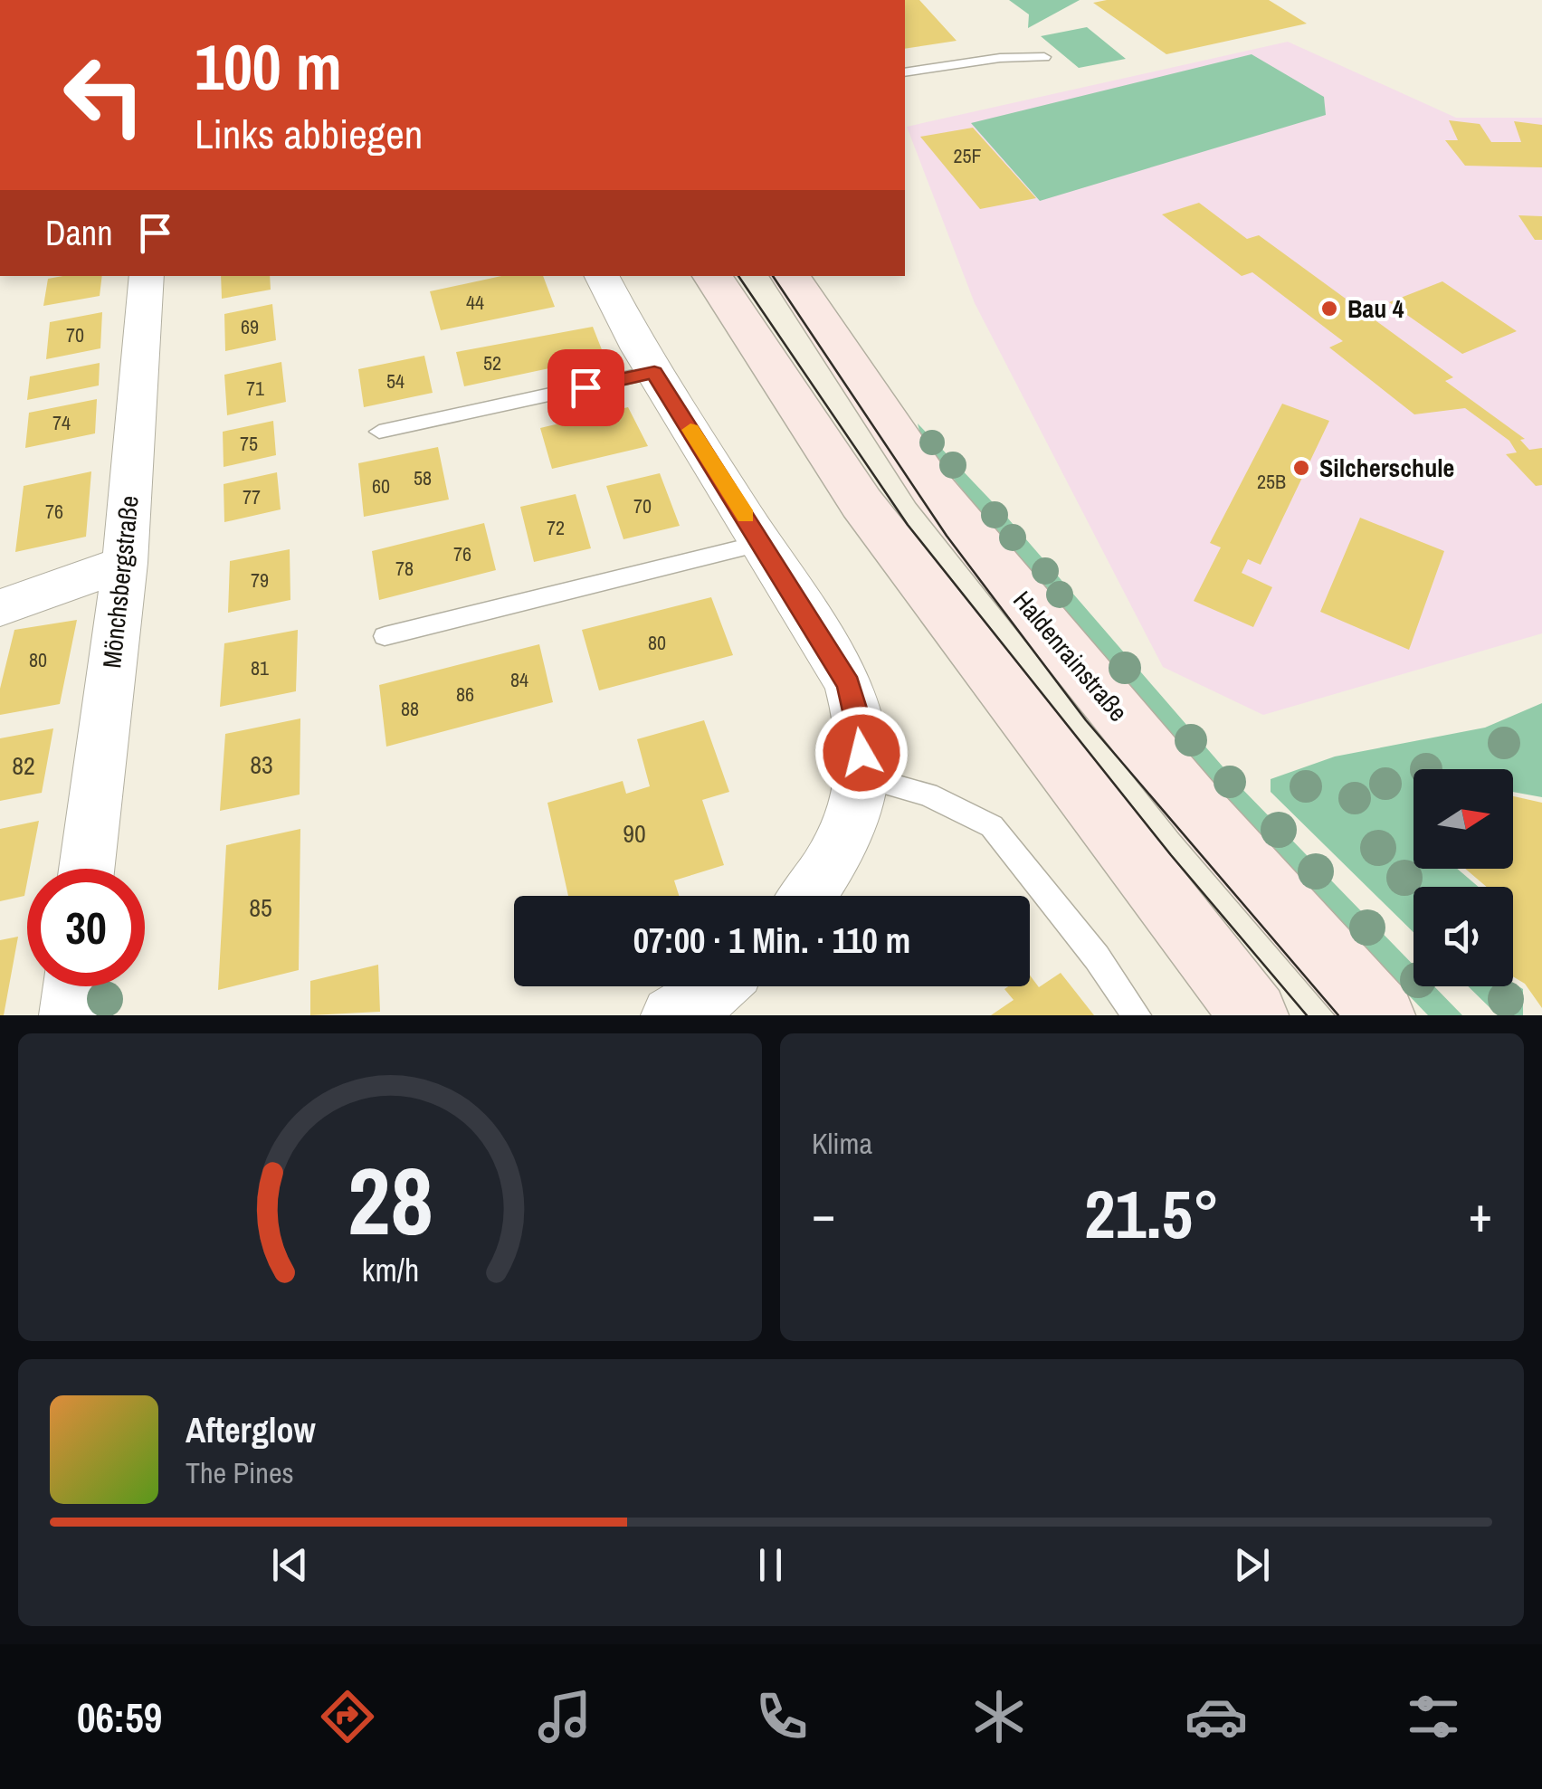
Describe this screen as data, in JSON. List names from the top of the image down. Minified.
{"streets":{"main road":["Haldenrainstraße"],"street":["Mönchsbergstraße"]},"places":["Bau 4","Silcherschule"],"house_numbers":["25F","44","69","70","52","54","71","74","75","58","25B","60","77","70","76","72","76","78","79","80","80","81","84","86","88","83","82","90","85"],"north":"right","page":{"turn":["100 m","Links abbiegen"],"then":"Dann","limit":"30","trip":"07:00 · 1 Min. · 110 m","tile":"Klima","heat":["−","21.5°","+"],"song":["Afterglow","The Pines"],"tabs":"06:59","gauge":["28","km/h"]}}
